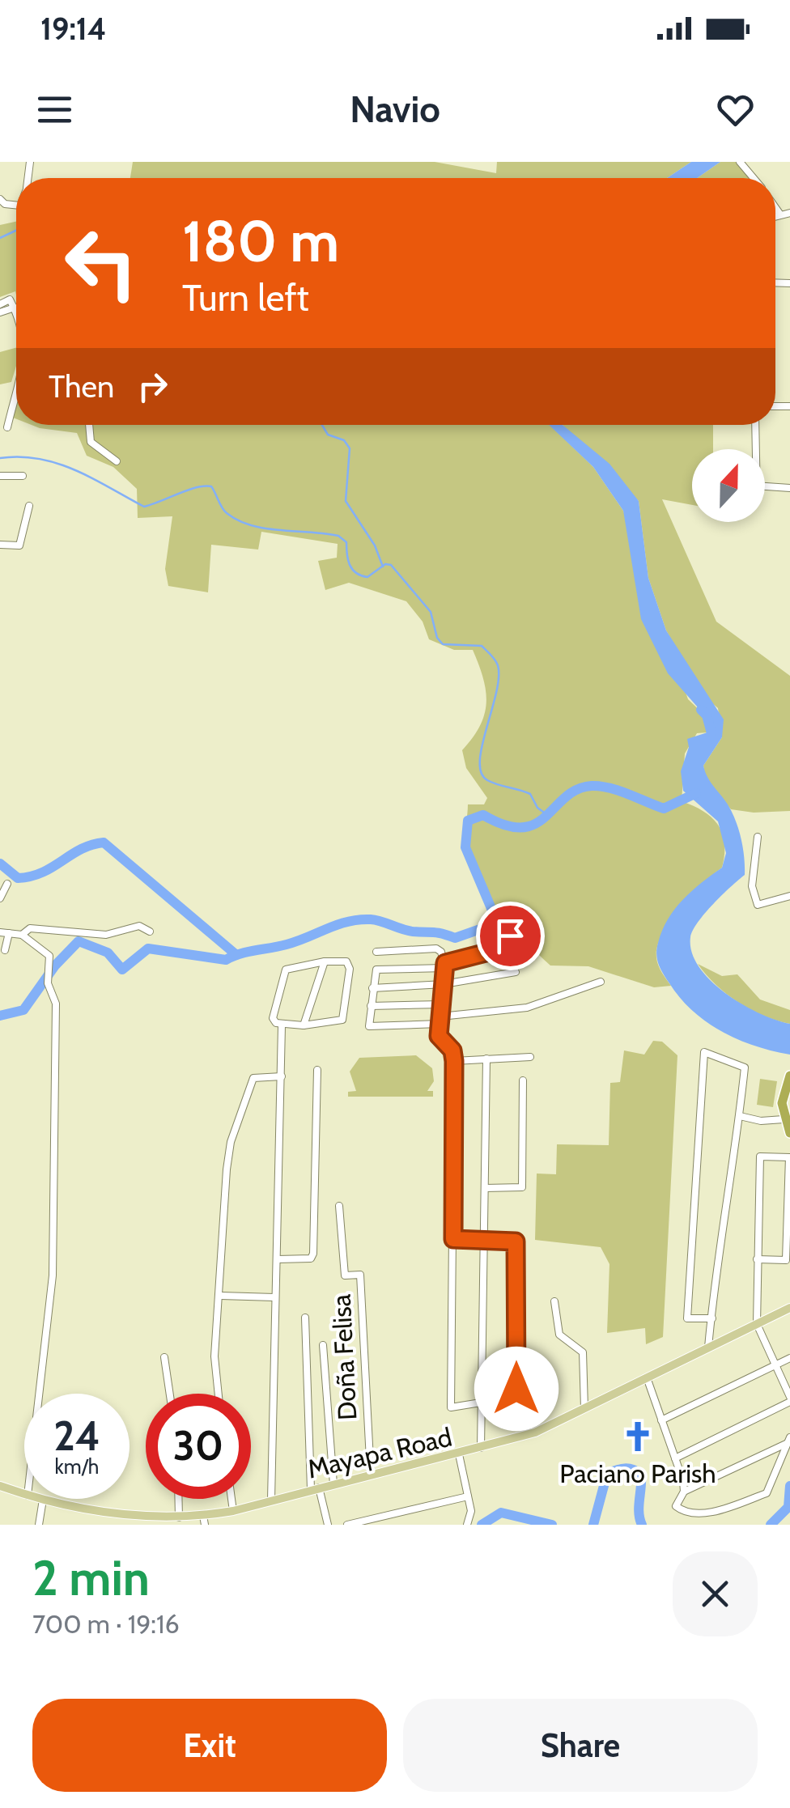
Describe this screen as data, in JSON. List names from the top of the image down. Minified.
{"streets":{"main road":["Mayapa Road"],"street":["Doña Felisa"]},"crossings":[["Doña Felisa","Mayapa Road"]],"places":{"church":["Paciano Parish"]},"north":"top","page":{"status":"19:14","header":"Navio","turn":["180 m","Turn left"],"then":"Then","speed":"24 km/h","limit":"30","heading":["2 min","700 m · 19:16"],"buttons":["Exit","Share"]}}
